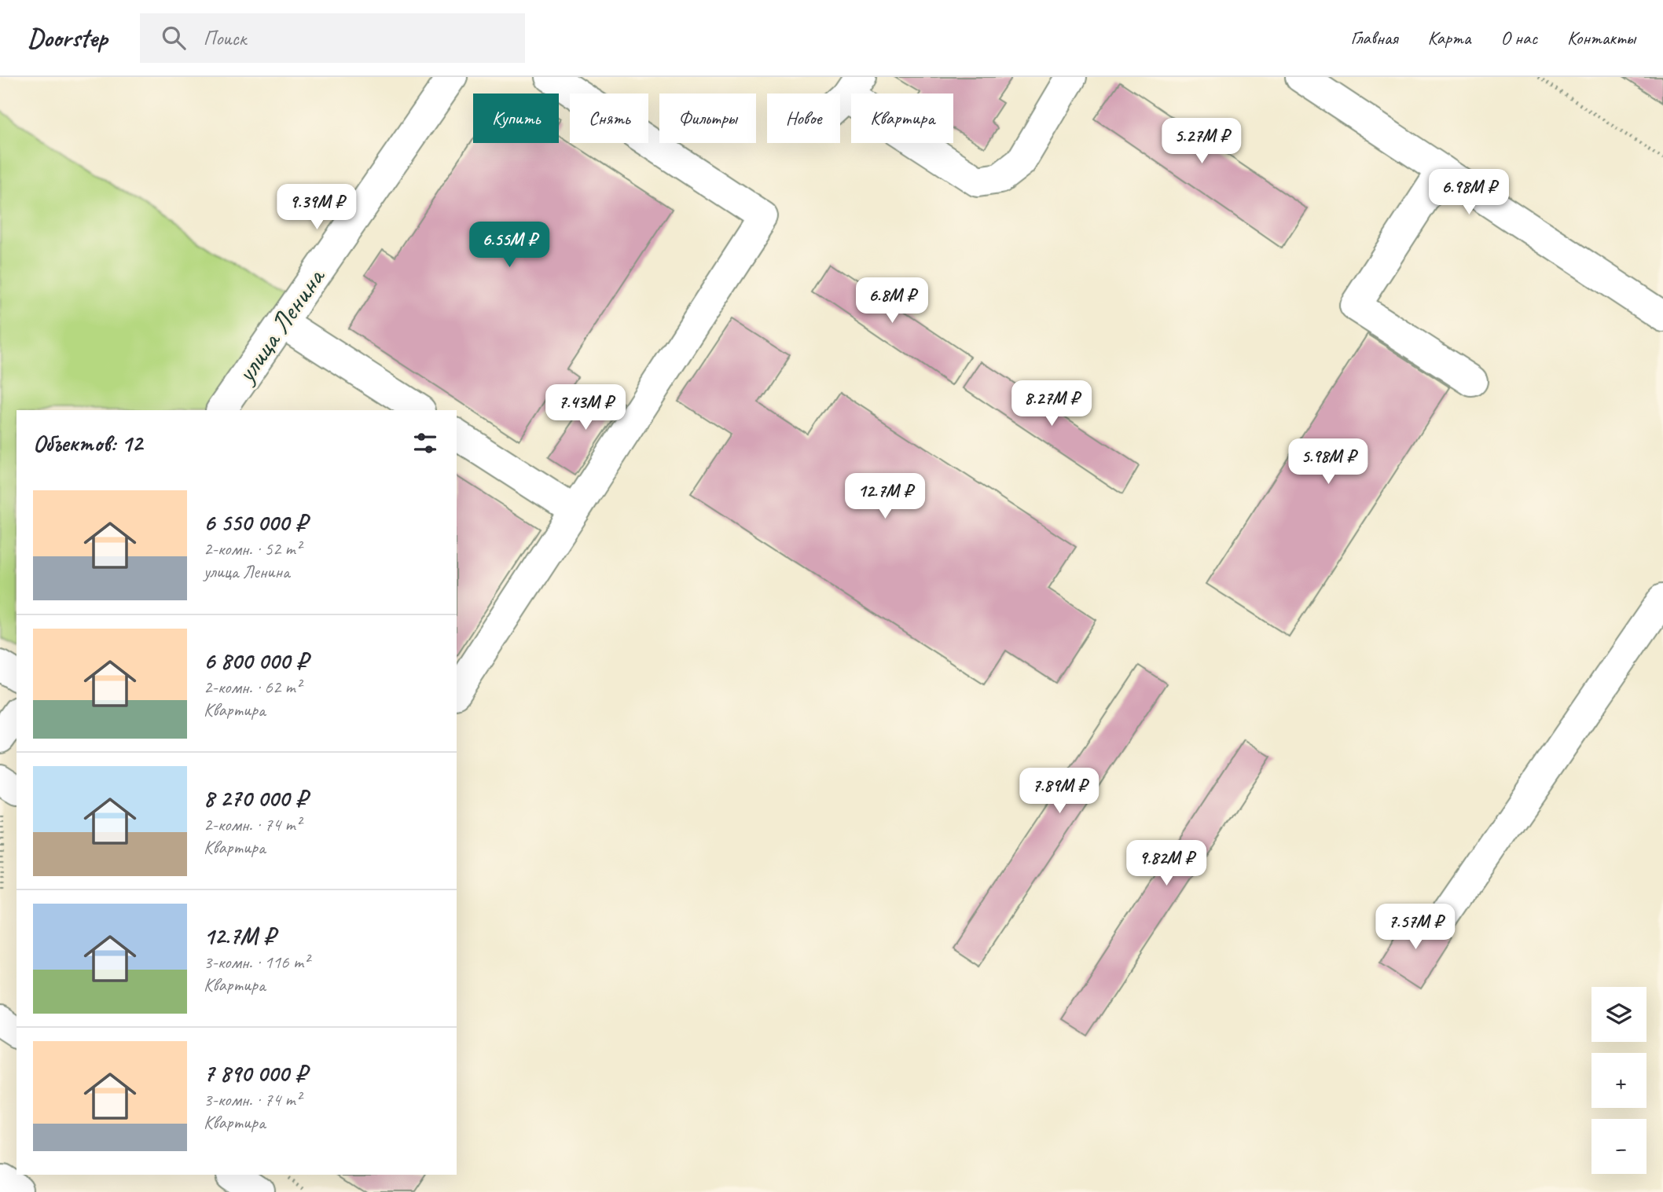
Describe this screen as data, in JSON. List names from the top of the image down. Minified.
{"streets":{"street":["улица Ленина"]},"page":{"header":"Doorstep","search":"Поиск","nav":["Главная","Карта","О нас","Контакты"],"chip":["Купить","Снять","Фильтры","Новое","Квартира"],"price":["5.27M ₽","6.98M ₽","9.39M ₽","6.55M ₽","6.8M ₽","8.27M ₽","7.43M ₽","5.98M ₽","12.7M ₽","7.89M ₽","9.82M ₽","7.57M ₽"],"heading":"Объектов: 12","list":[{"name":"6 550 000 ₽","note":"2-комн. · 52 m² · улица Ленина"},{"name":"6 800 000 ₽","note":"2-комн. · 62 m² · Квартира"},{"name":"8 270 000 ₽","note":"2-комн. · 74 m² · Квартира"},{"name":"12.7M ₽","note":"3-комн. · 116 m² · Квартира"},{"name":"7 890 000 ₽","note":"3-комн. · 74 m² · Квартира"}],"map_buttons":["+","−"]}}
